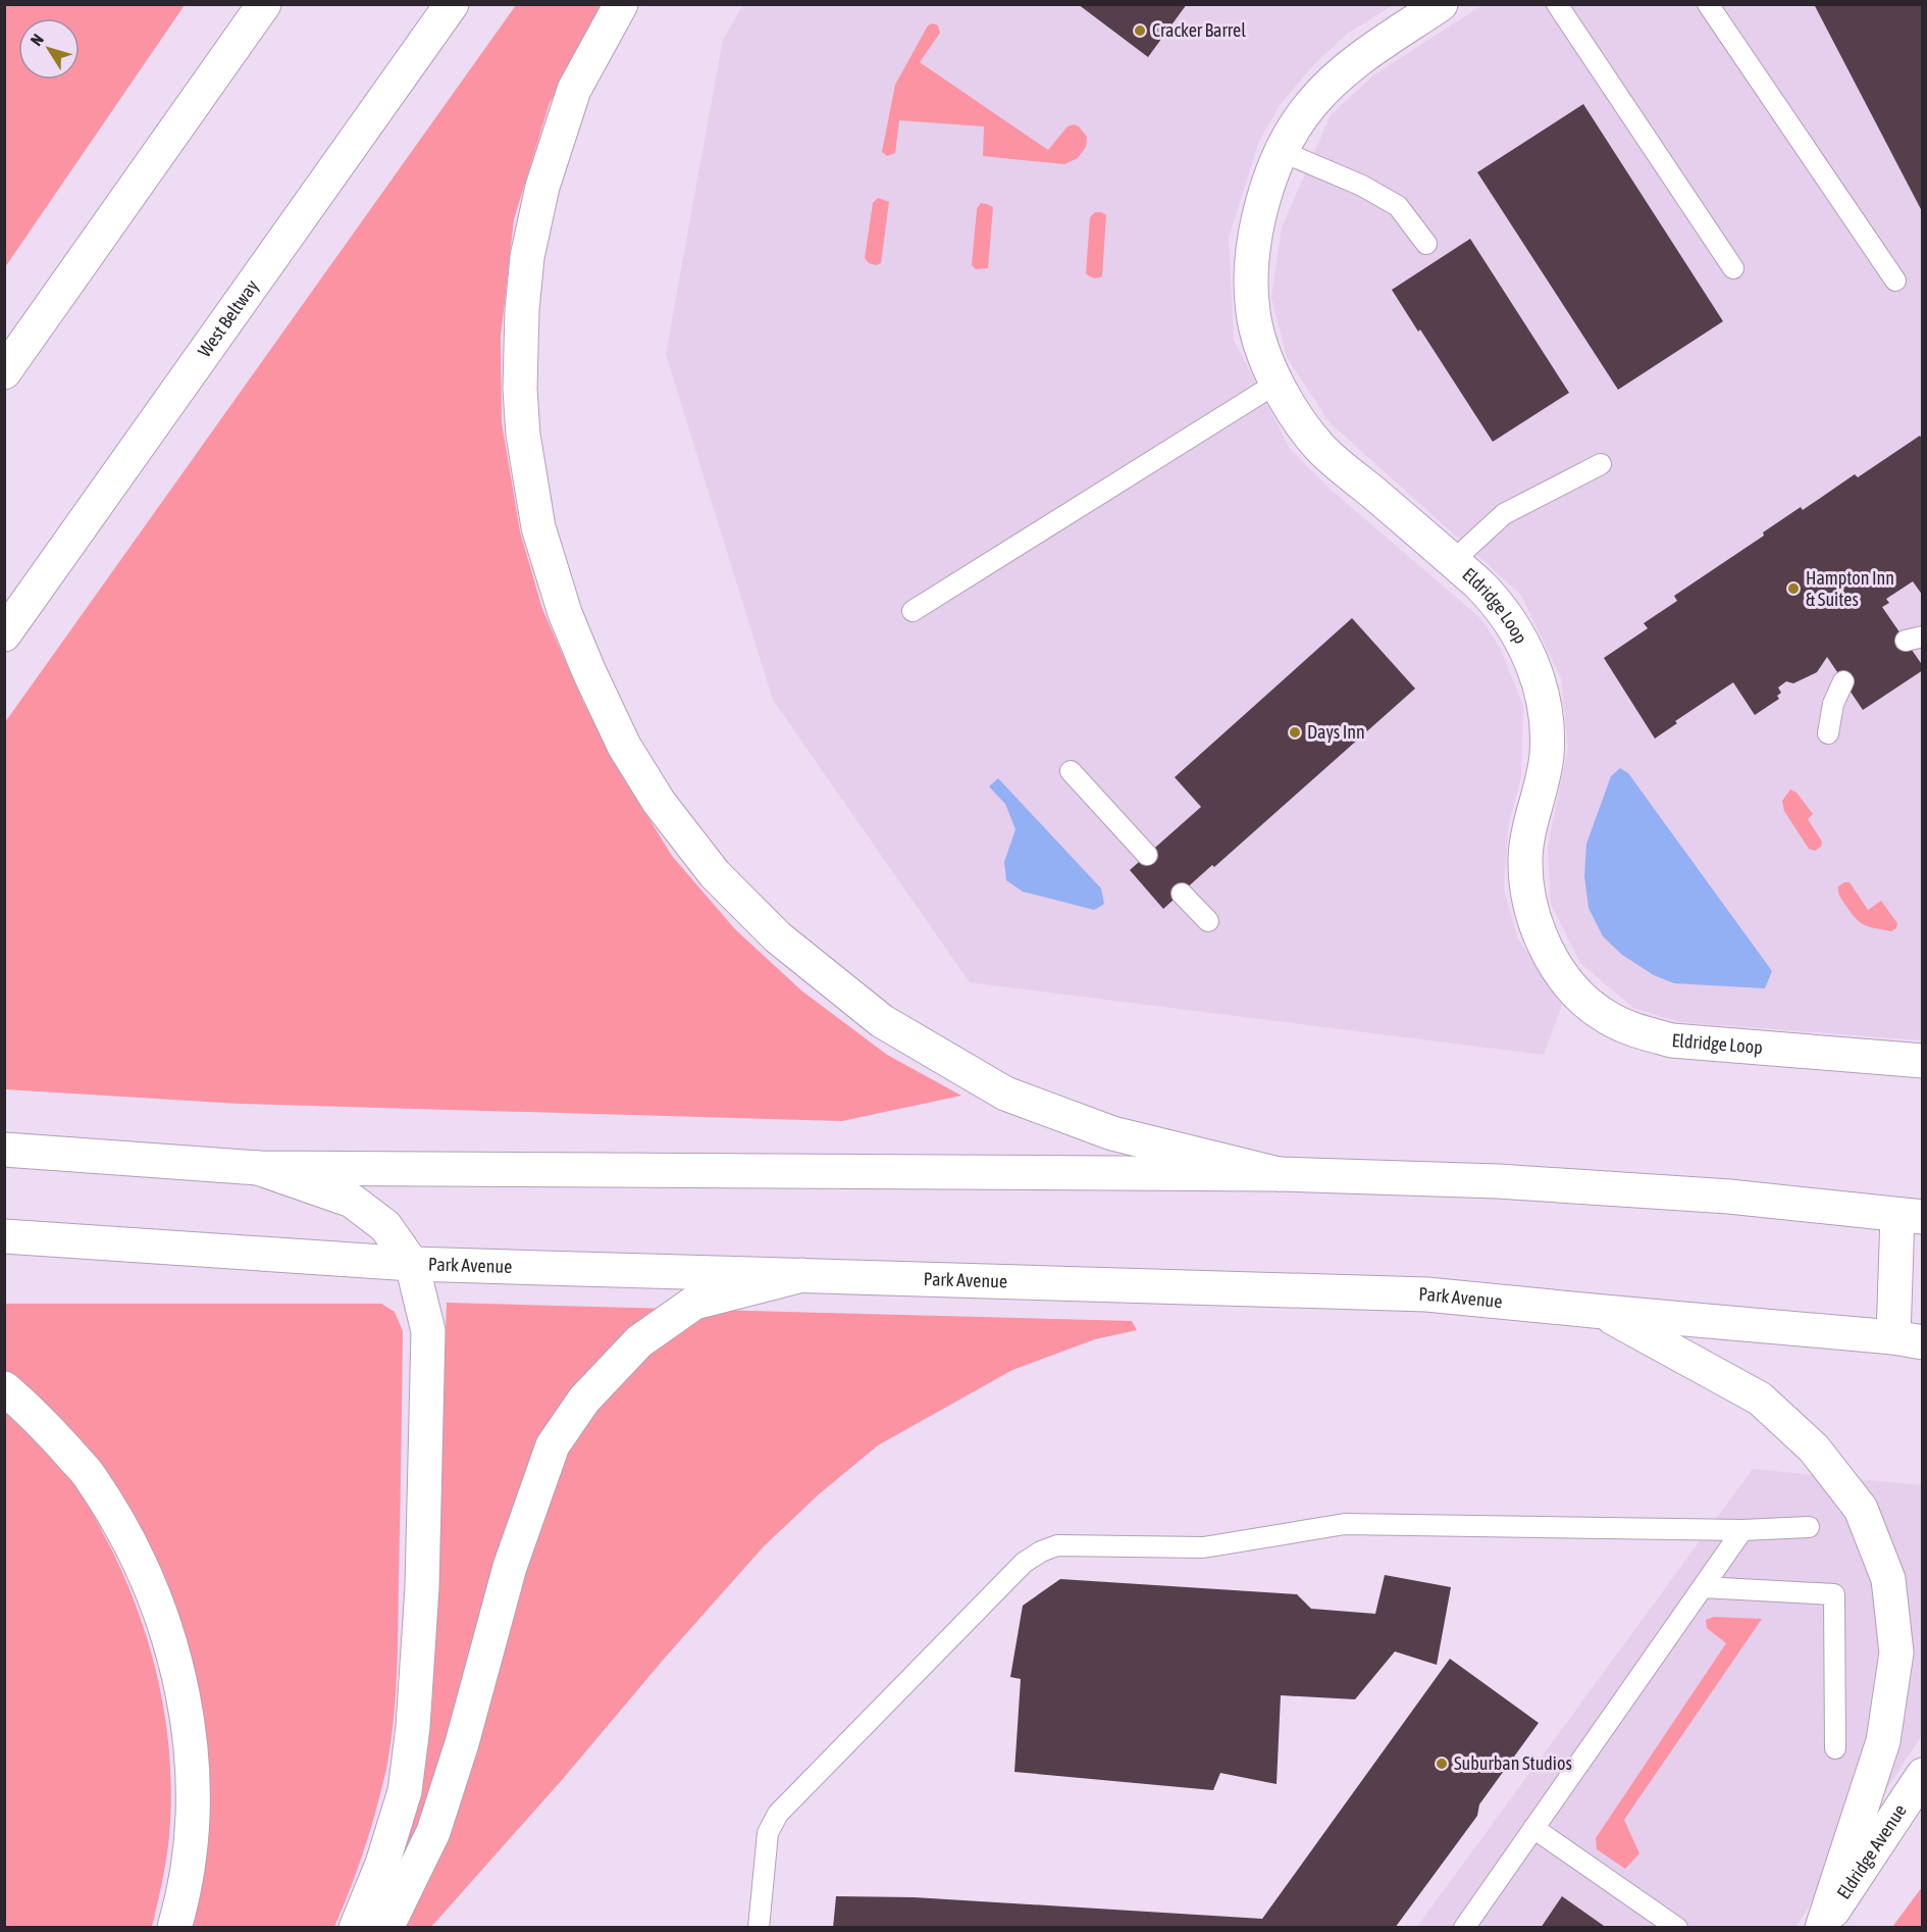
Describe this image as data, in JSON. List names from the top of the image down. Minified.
{"streets":{"main road":["West Beltway","Eldridge Loop","Park Avenue","Eldridge Avenue"]},"places":["Cracker Barrel","Hampton Inn & Suites","Days Inn","Suburban Studios"],"north":"top left"}
